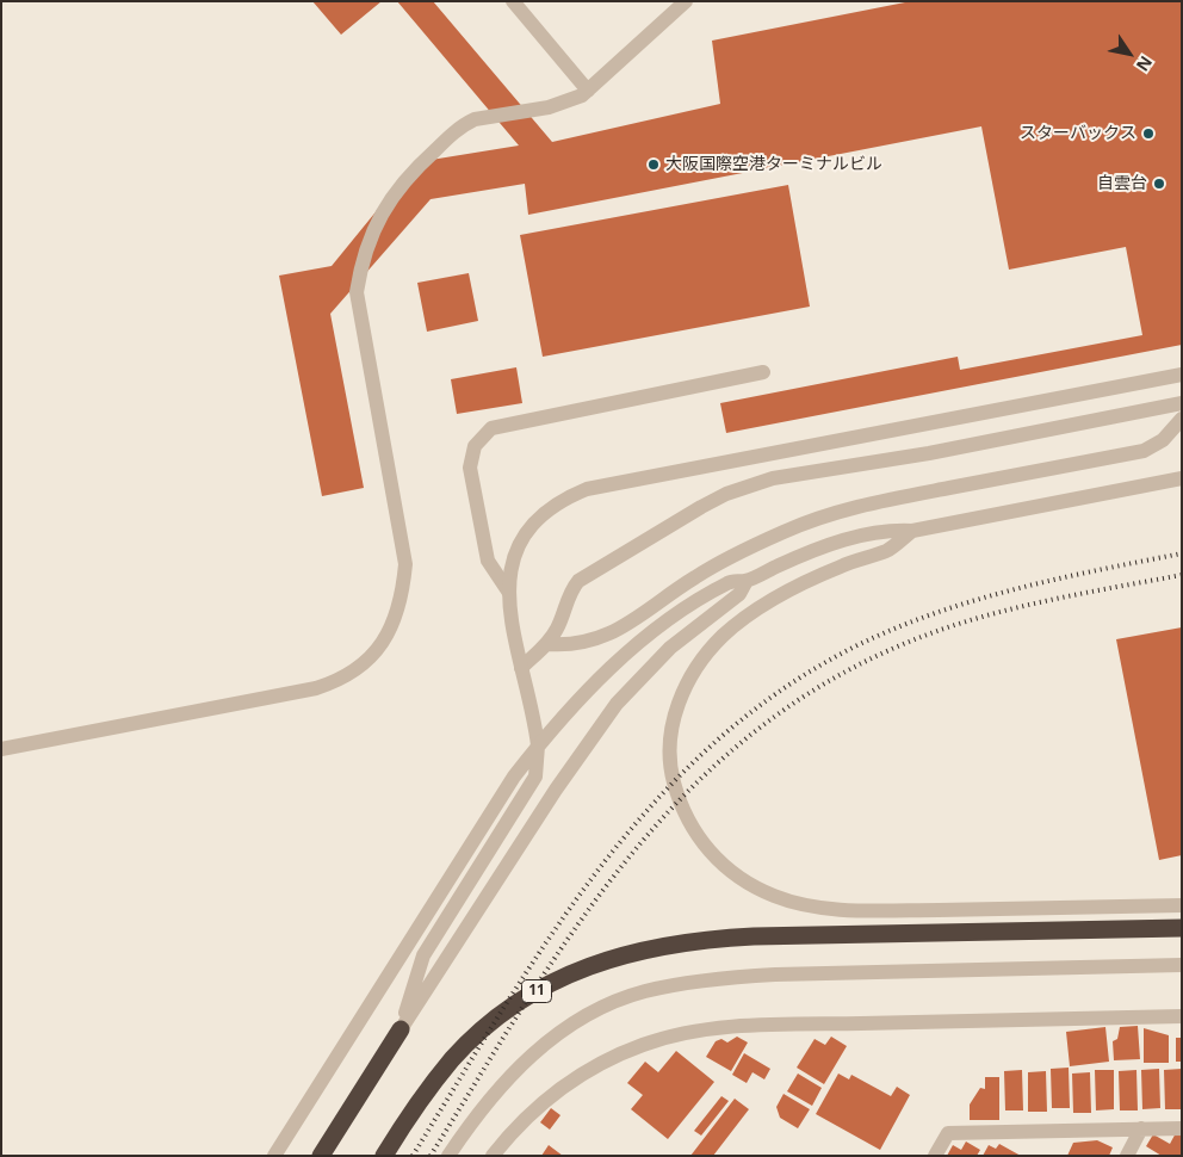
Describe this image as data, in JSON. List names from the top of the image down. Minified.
{"streets":{"highway":["11"]},"places":["スターバックス","大阪国際空港ターミナルビル","自雲台"],"north":"bottom right"}
